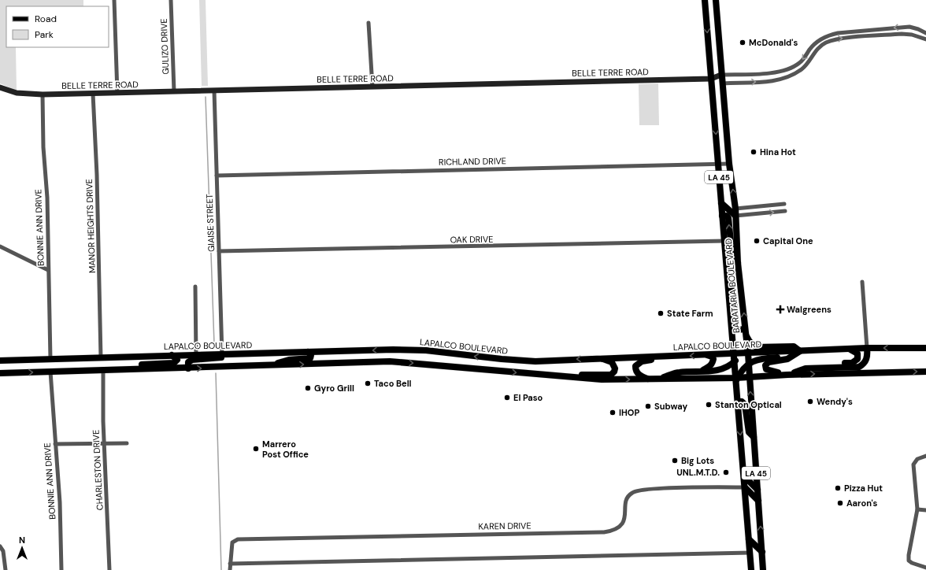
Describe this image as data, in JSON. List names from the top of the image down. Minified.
{"streets":{"main road":["LA 45","BARATARIA BOULEVARD","LAPALCO BOULEVARD"],"street":["GULIZO DRIVE","BELLE TERRE ROAD","RICHLAND DRIVE","GIAISE STREET","MANOR HEIGHTS DRIVE","BONNIE ANN DRIVE","OAK DRIVE","CHARLESTON DRIVE","KAREN DRIVE"]},"crossings":[["GULIZO DRIVE","BELLE TERRE ROAD"],["BELLE TERRE ROAD","GIAISE STREET"],["BELLE TERRE ROAD","MANOR HEIGHTS DRIVE"],["BELLE TERRE ROAD","BONNIE ANN DRIVE"],["BELLE TERRE ROAD","BARATARIA BOULEVARD"],["RICHLAND DRIVE","GIAISE STREET"],["RICHLAND DRIVE","BARATARIA BOULEVARD"],["GIAISE STREET","OAK DRIVE"],["GIAISE STREET","LAPALCO BOULEVARD"],["MANOR HEIGHTS DRIVE","LAPALCO BOULEVARD"],["BONNIE ANN DRIVE","LAPALCO BOULEVARD"],["OAK DRIVE","BARATARIA BOULEVARD"],["BARATARIA BOULEVARD","LAPALCO BOULEVARD"],["BARATARIA BOULEVARD","KAREN DRIVE"]],"places":{"other":["McDonald's","Hina Hot","Capital One","State Farm","Taco Bell","Gyro Grill","El Paso","Wendy's","Stanton Optical","Subway","IHOP","Marrero Post Office","Big Lots","UNL.M.T.D.","Pizza Hut","Aaron's"],"health":["Walgreens"]},"legend":["Road","Park"],"north":"top"}
